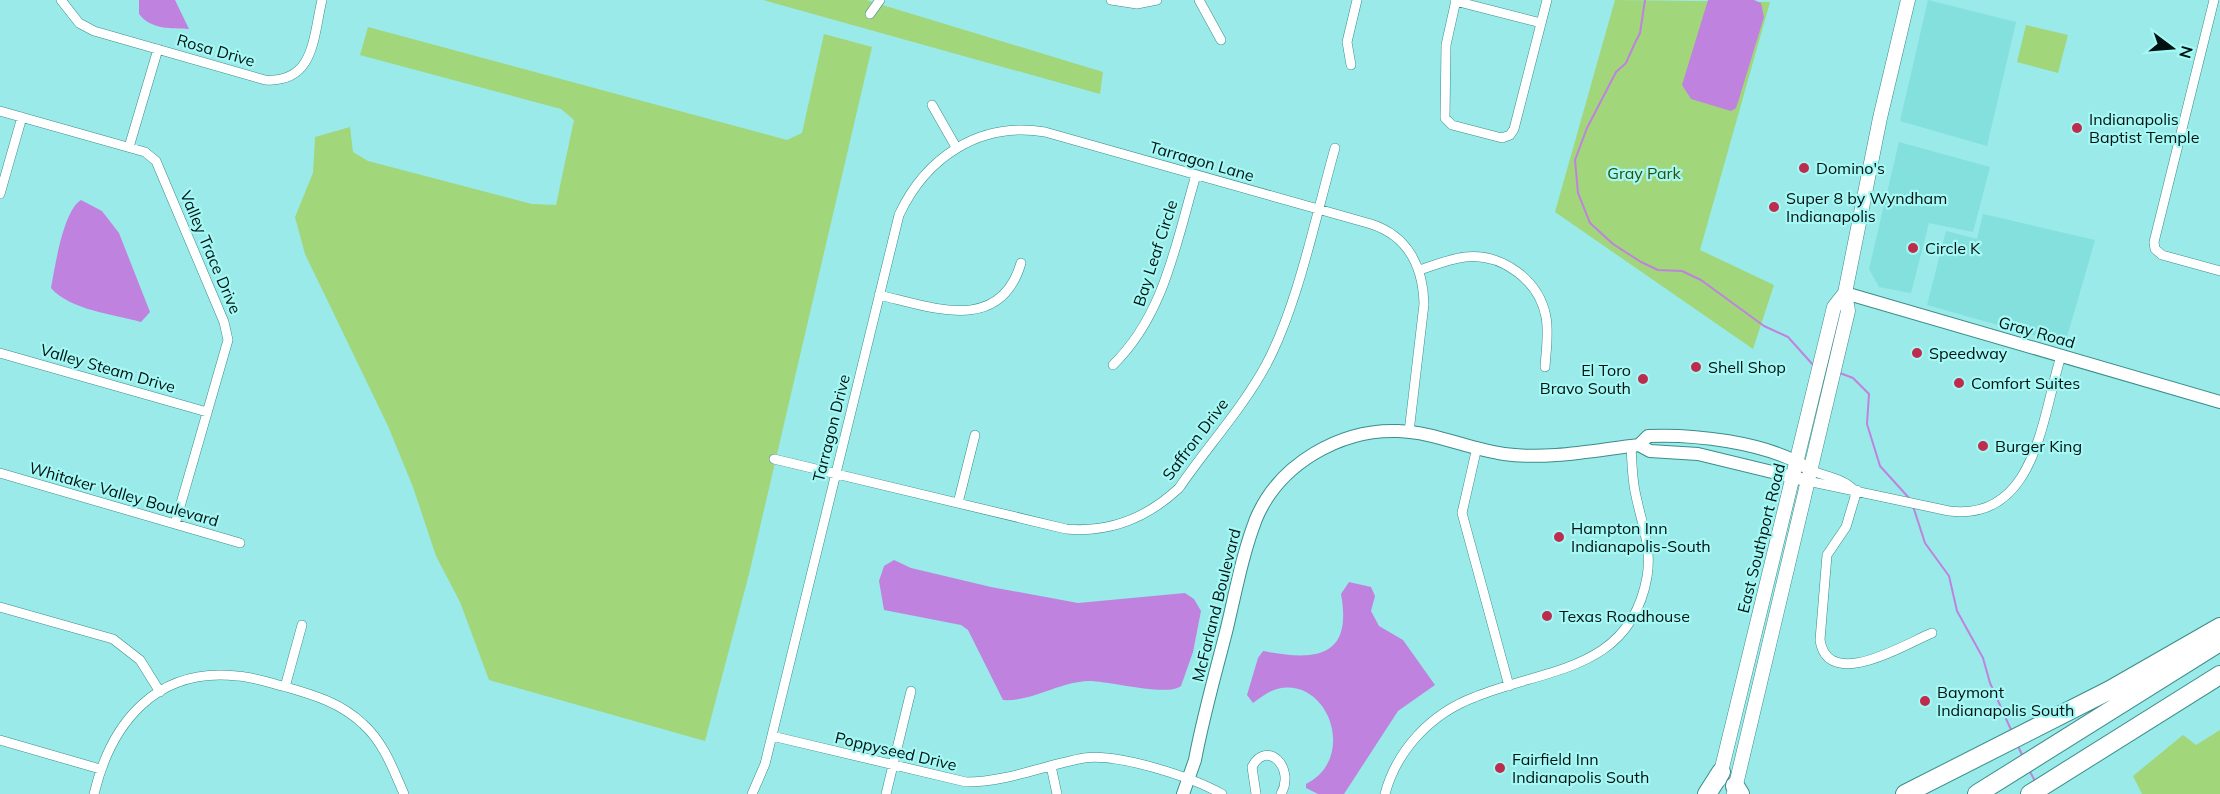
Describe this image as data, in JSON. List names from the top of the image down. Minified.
{"streets":{"main road":["East Southport Road"],"street":["Rosa Drive","Tarragon Lane","Valley Trace Drive","Bay Leaf Circle","Gray Road","Valley Steam Drive","Tarragon Drive","Saffron Drive","Whitaker Valley Boulevard","McFarland Boulevard","Poppyseed Drive"]},"crossings":[["Tarragon Lane","Bay Leaf Circle"],["Tarragon Lane","Tarragon Drive"],["Tarragon Lane","Saffron Drive"],["Valley Trace Drive","Valley Steam Drive"],["Valley Trace Drive","Whitaker Valley Boulevard"],["Gray Road","East Southport Road"],["Tarragon Drive","Saffron Drive"],["Tarragon Drive","Poppyseed Drive"],["East Southport Road","McFarland Boulevard"],["McFarland Boulevard","Poppyseed Drive"]],"parks":["Gray Park"],"places":["Indianapolis Baptist Temple","Domino's","Super 8 by Wyndham Indianapolis","Circle K","Speedway","Shell Shop","El Toro Bravo South","Comfort Suites","Burger King","Hampton Inn Indianapolis-South","Texas Roadhouse","Baymont Indianapolis South","Fairfield Inn Indianapolis South"],"north":"right"}
